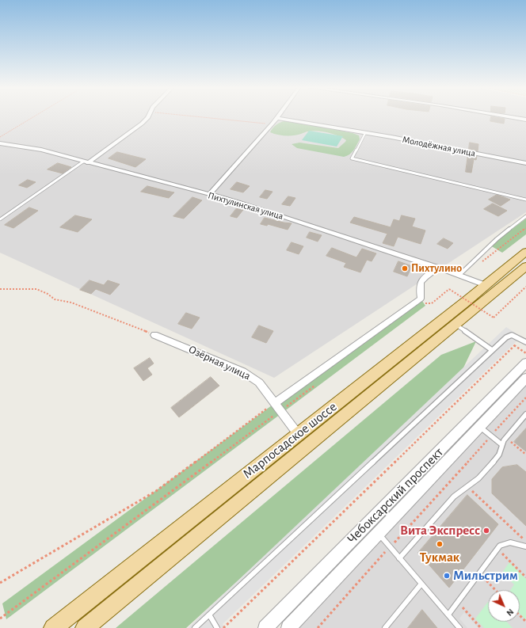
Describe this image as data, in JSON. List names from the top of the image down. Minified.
{"streets":{"main road":["Марпосадское шоссе"],"street":["Молодёжная улица","Пихтулинская улица","Озёрная улица","Чебоксарский проспект"]},"crossings":[["Пихтулинская улица","Марпосадское шоссе"],["Озёрная улица","Марпосадское шоссе"]],"places":["Пихтулино","Вита Экспресс","Тукмак","Мильстрим"],"north":"bottom right"}
